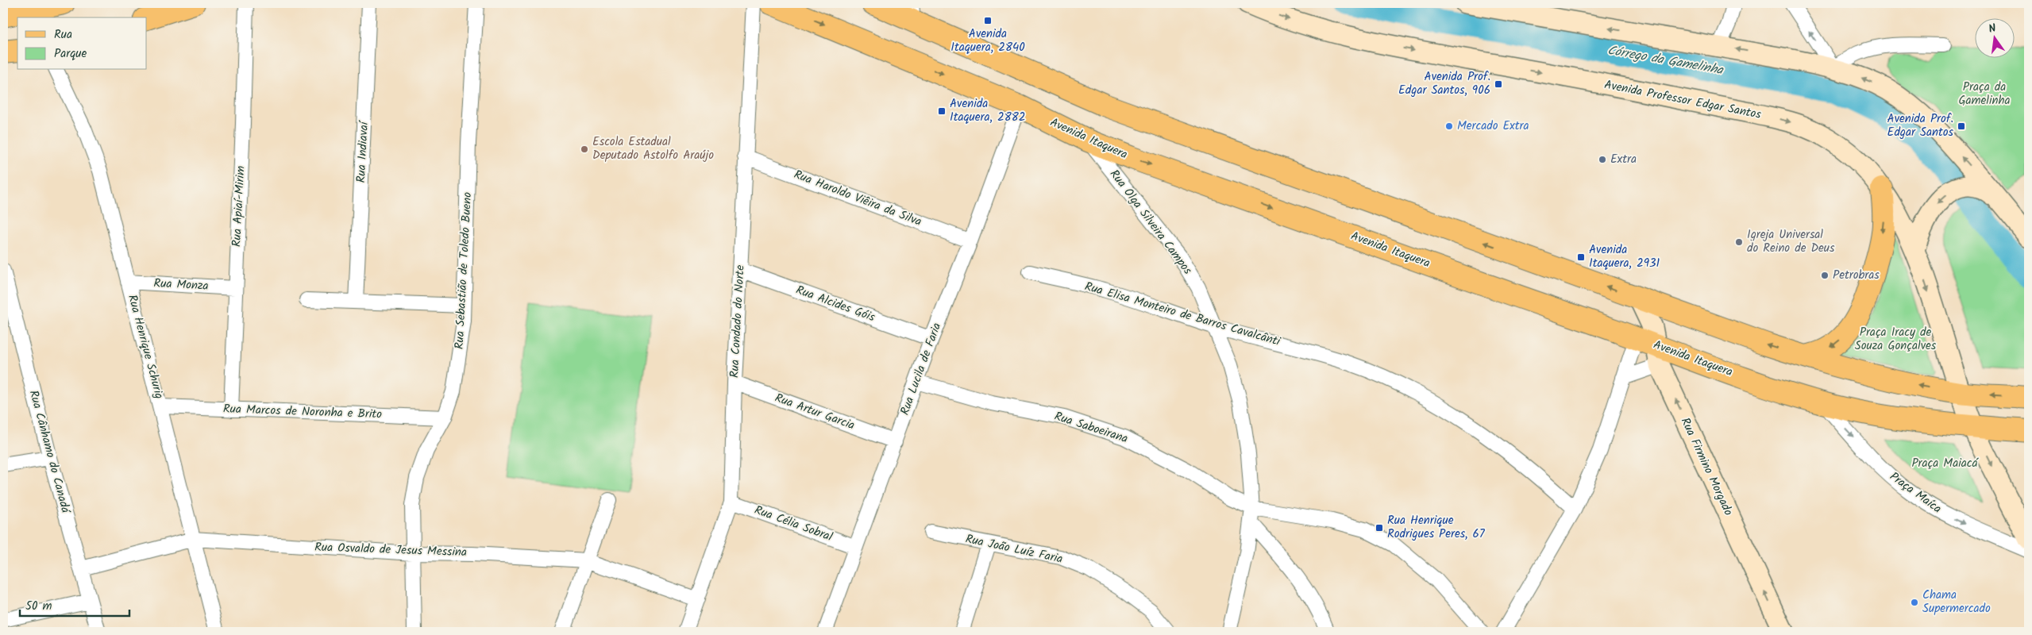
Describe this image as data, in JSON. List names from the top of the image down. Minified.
{"streets":{"main road":["Avenida Professor Edgar Santos","Avenida Itaquera","Rua Firmino Morgado"],"street":["Rua Indiavaí","Rua Haroldo Viêira da Silva","Rua Apiaí-Mirim","Rua Olga Silveira Campos","Rua Sebastião de Toledo Bueno","Rua Monza","Rua Alcides Góis","Rua Elisa Monteiro de Barros Cavalcânti","Rua Condado do Norte","Rua Henrique Schurig","Rua Lucila de Faria","Rua Marcos de Noronha e Brito","Rua Artur Garcia","Rua Saboeirana","Rua Cânhamo do Canadá","Praça Maíca","Rua Célia Sobral","Rua João Luíz Faria","Rua Osvaldo de Jesus Messina"]},"crossings":[["Avenida Professor Edgar Santos","Avenida Itaquera"],["Avenida Itaquera","Rua Olga Silveira Campos"],["Avenida Itaquera","Rua Lucila de Faria"],["Avenida Itaquera","Rua Firmino Morgado"],["Avenida Itaquera","Praça Maíca"],["Rua Haroldo Viêira da Silva","Rua Condado do Norte"],["Rua Haroldo Viêira da Silva","Rua Lucila de Faria"],["Rua Apiaí-Mirim","Rua Monza"],["Rua Apiaí-Mirim","Rua Marcos de Noronha e Brito"],["Rua Olga Silveira Campos","Rua Elisa Monteiro de Barros Cavalcânti"],["Rua Olga Silveira Campos","Rua Saboeirana"],["Rua Sebastião de Toledo Bueno","Rua Marcos de Noronha e Brito"],["Rua Sebastião de Toledo Bueno","Rua Osvaldo de Jesus Messina"],["Rua Monza","Rua Henrique Schurig"],["Rua Alcides Góis","Rua Condado do Norte"],["Rua Alcides Góis","Rua Lucila de Faria"],["Rua Condado do Norte","Rua Artur Garcia"],["Rua Condado do Norte","Rua Célia Sobral"],["Rua Condado do Norte","Rua Osvaldo de Jesus Messina"],["Rua Henrique Schurig","Rua Marcos de Noronha e Brito"],["Rua Henrique Schurig","Rua Osvaldo de Jesus Messina"],["Rua Lucila de Faria","Rua Artur Garcia"],["Rua Lucila de Faria","Rua Saboeirana"],["Rua Lucila de Faria","Rua Célia Sobral"],["Rua Cânhamo do Canadá","Rua Osvaldo de Jesus Messina"]],"one_way":["Rua Firmino Morgado","Praça Maíca"],"water":["Córrego da Gamelinha"],"parks":["Praça da Gamelinha","Praça Iracy de Souza Gonçalves","Praça Maiacá"],"places":{"transit":["Avenida Itaquera, 2840","Avenida Prof. Edgar Santos, 906","Avenida Itaquera, 2882","Avenida Prof. Edgar Santos","Avenida Itaquera, 2931","Rua Henrique Rodrigues Peres, 67"],"other":["Mercado Extra","Escola Estadual Deputado Astolfo Araújo","Extra","Igreja Universal do Reino de Deus","Petrobras","Chama Supermercado"]},"legend":["Rua","Parque"],"scale_bar":"50 m","north":"top"}
